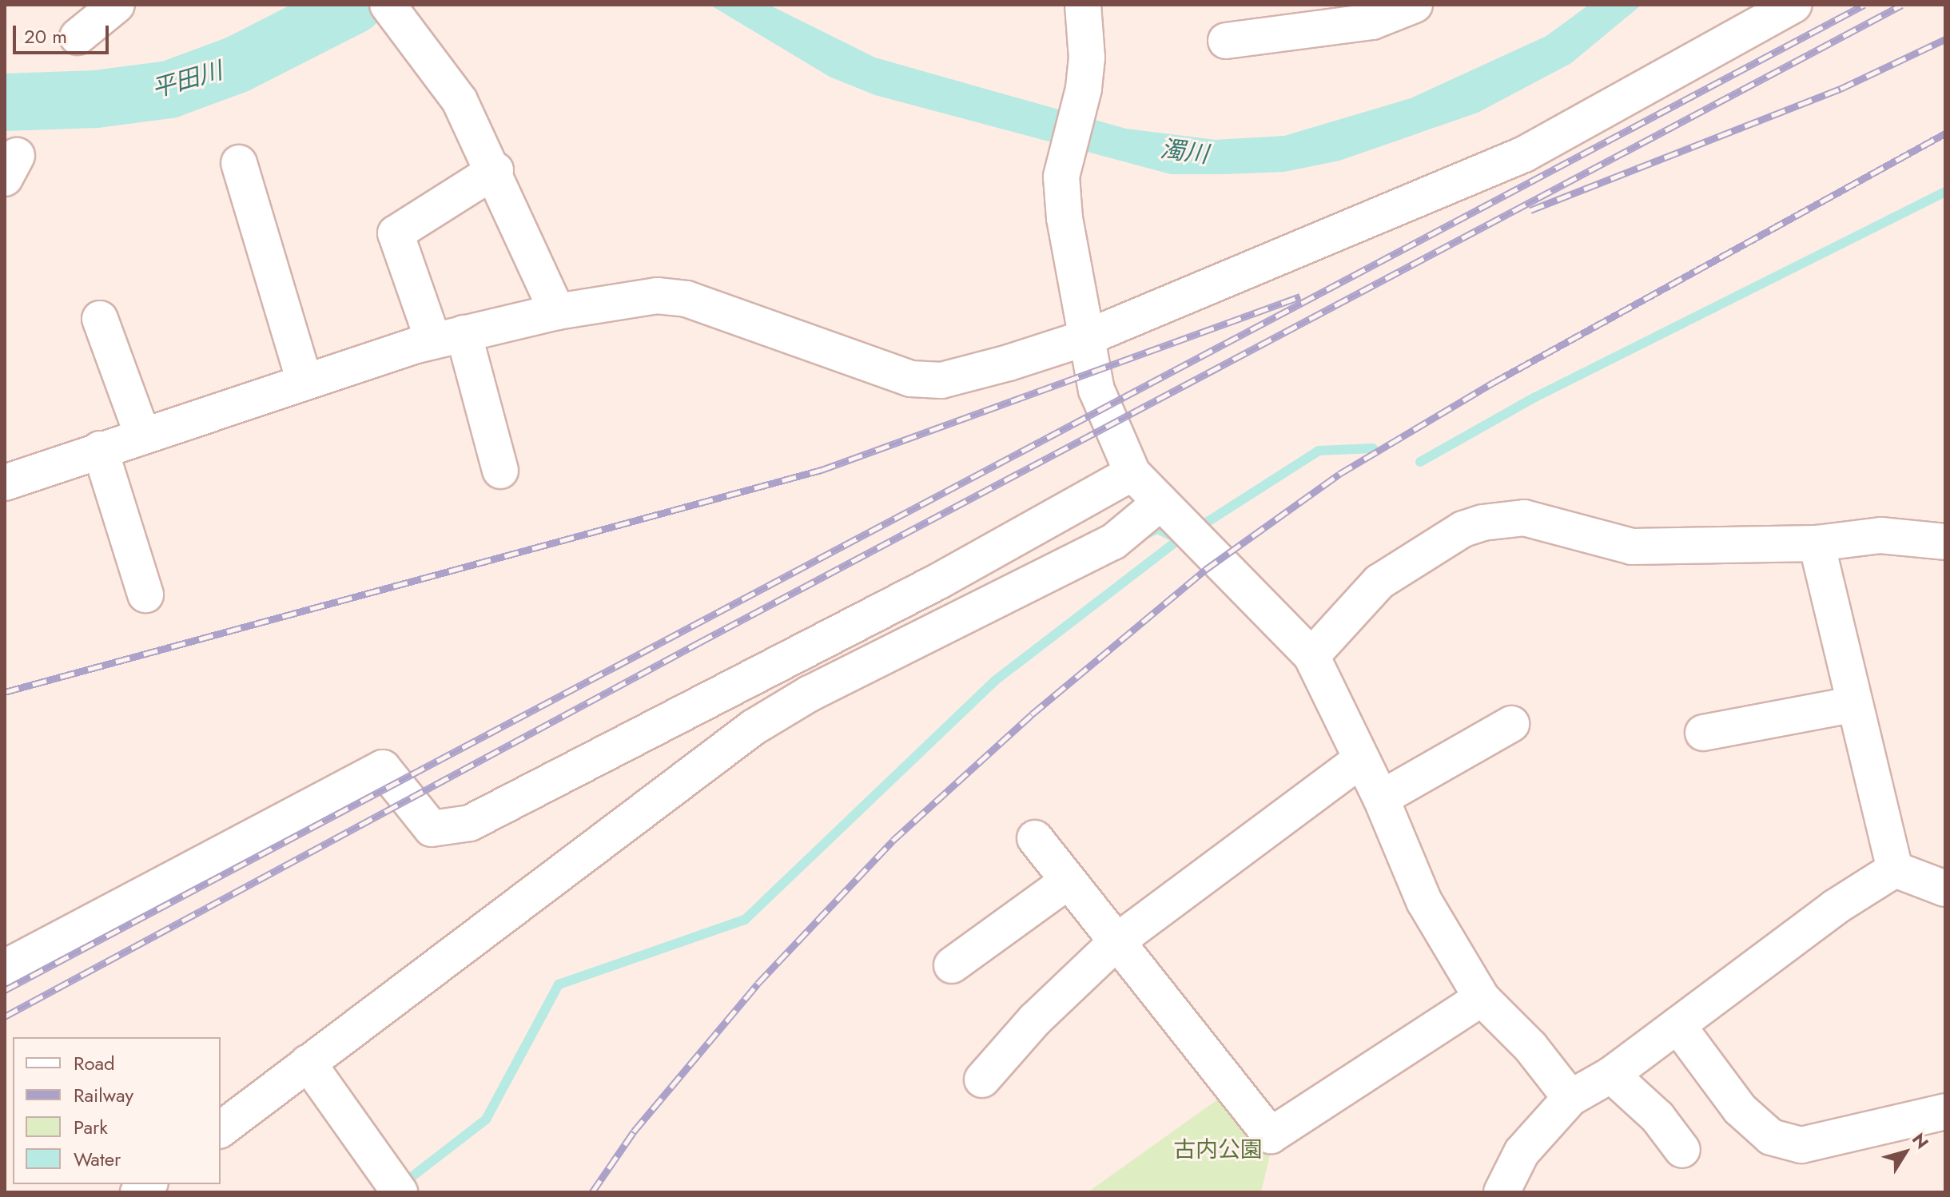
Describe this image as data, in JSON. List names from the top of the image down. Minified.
{"water":["平田川","濁川"],"parks":["古内公園"],"legend":["Road","Railway","Park","Water"],"scale_bar":"20 m","north":"top right"}
